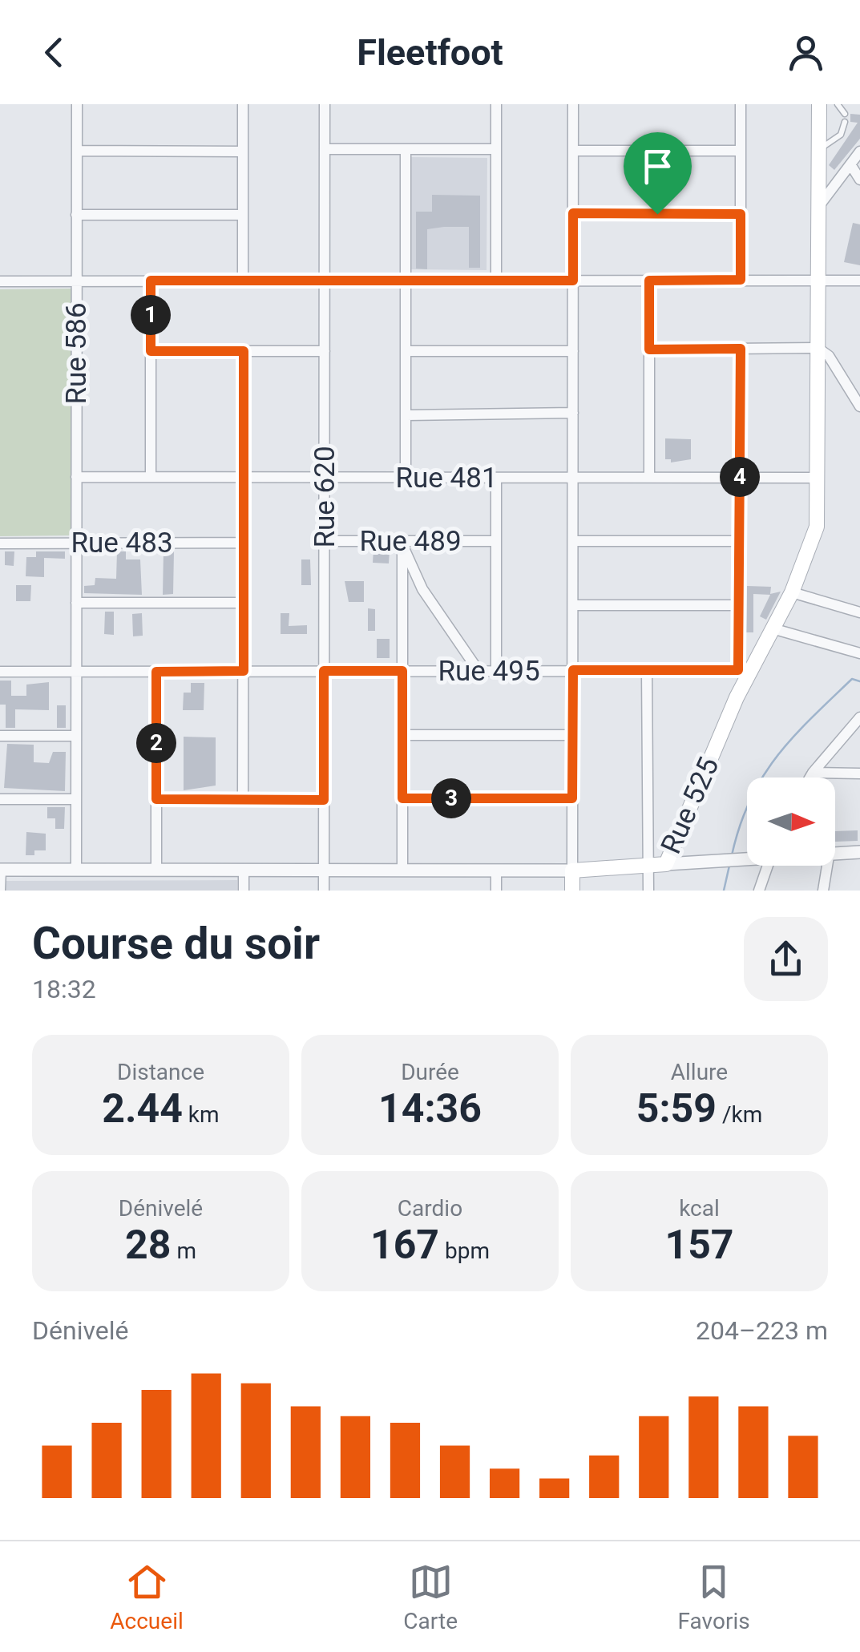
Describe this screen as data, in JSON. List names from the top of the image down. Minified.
{"streets":{"main road":["Rue 525"],"street":["Rue 586","Rue 481","Rue 620","Rue 489","Rue 483","Rue 495"]},"crossings":[["Rue 586","Rue 481"],["Rue 586","Rue 483"],["Rue 586","Rue 495"],["Rue 586","Rue 525"],["Rue 481","Rue 620"],["Rue 481","Rue 525"],["Rue 620","Rue 489"],["Rue 620","Rue 495"],["Rue 620","Rue 525"],["Rue 495","Rue 525"]],"north":"right","page":{"header":"Fleetfoot","pins":["1","4","2","3"],"heading":["Course du soir","18:32"],"stats":[["Distance","2.44 km"],["Durée","14:36"],["Allure","5:59 /km"],["Dénivelé","28 m"],["Cardio","167 bpm"],["kcal","157"]],"chart":["Dénivelé","204–223 m"],"tabs":["Accueil","Carte","Favoris"]}}
